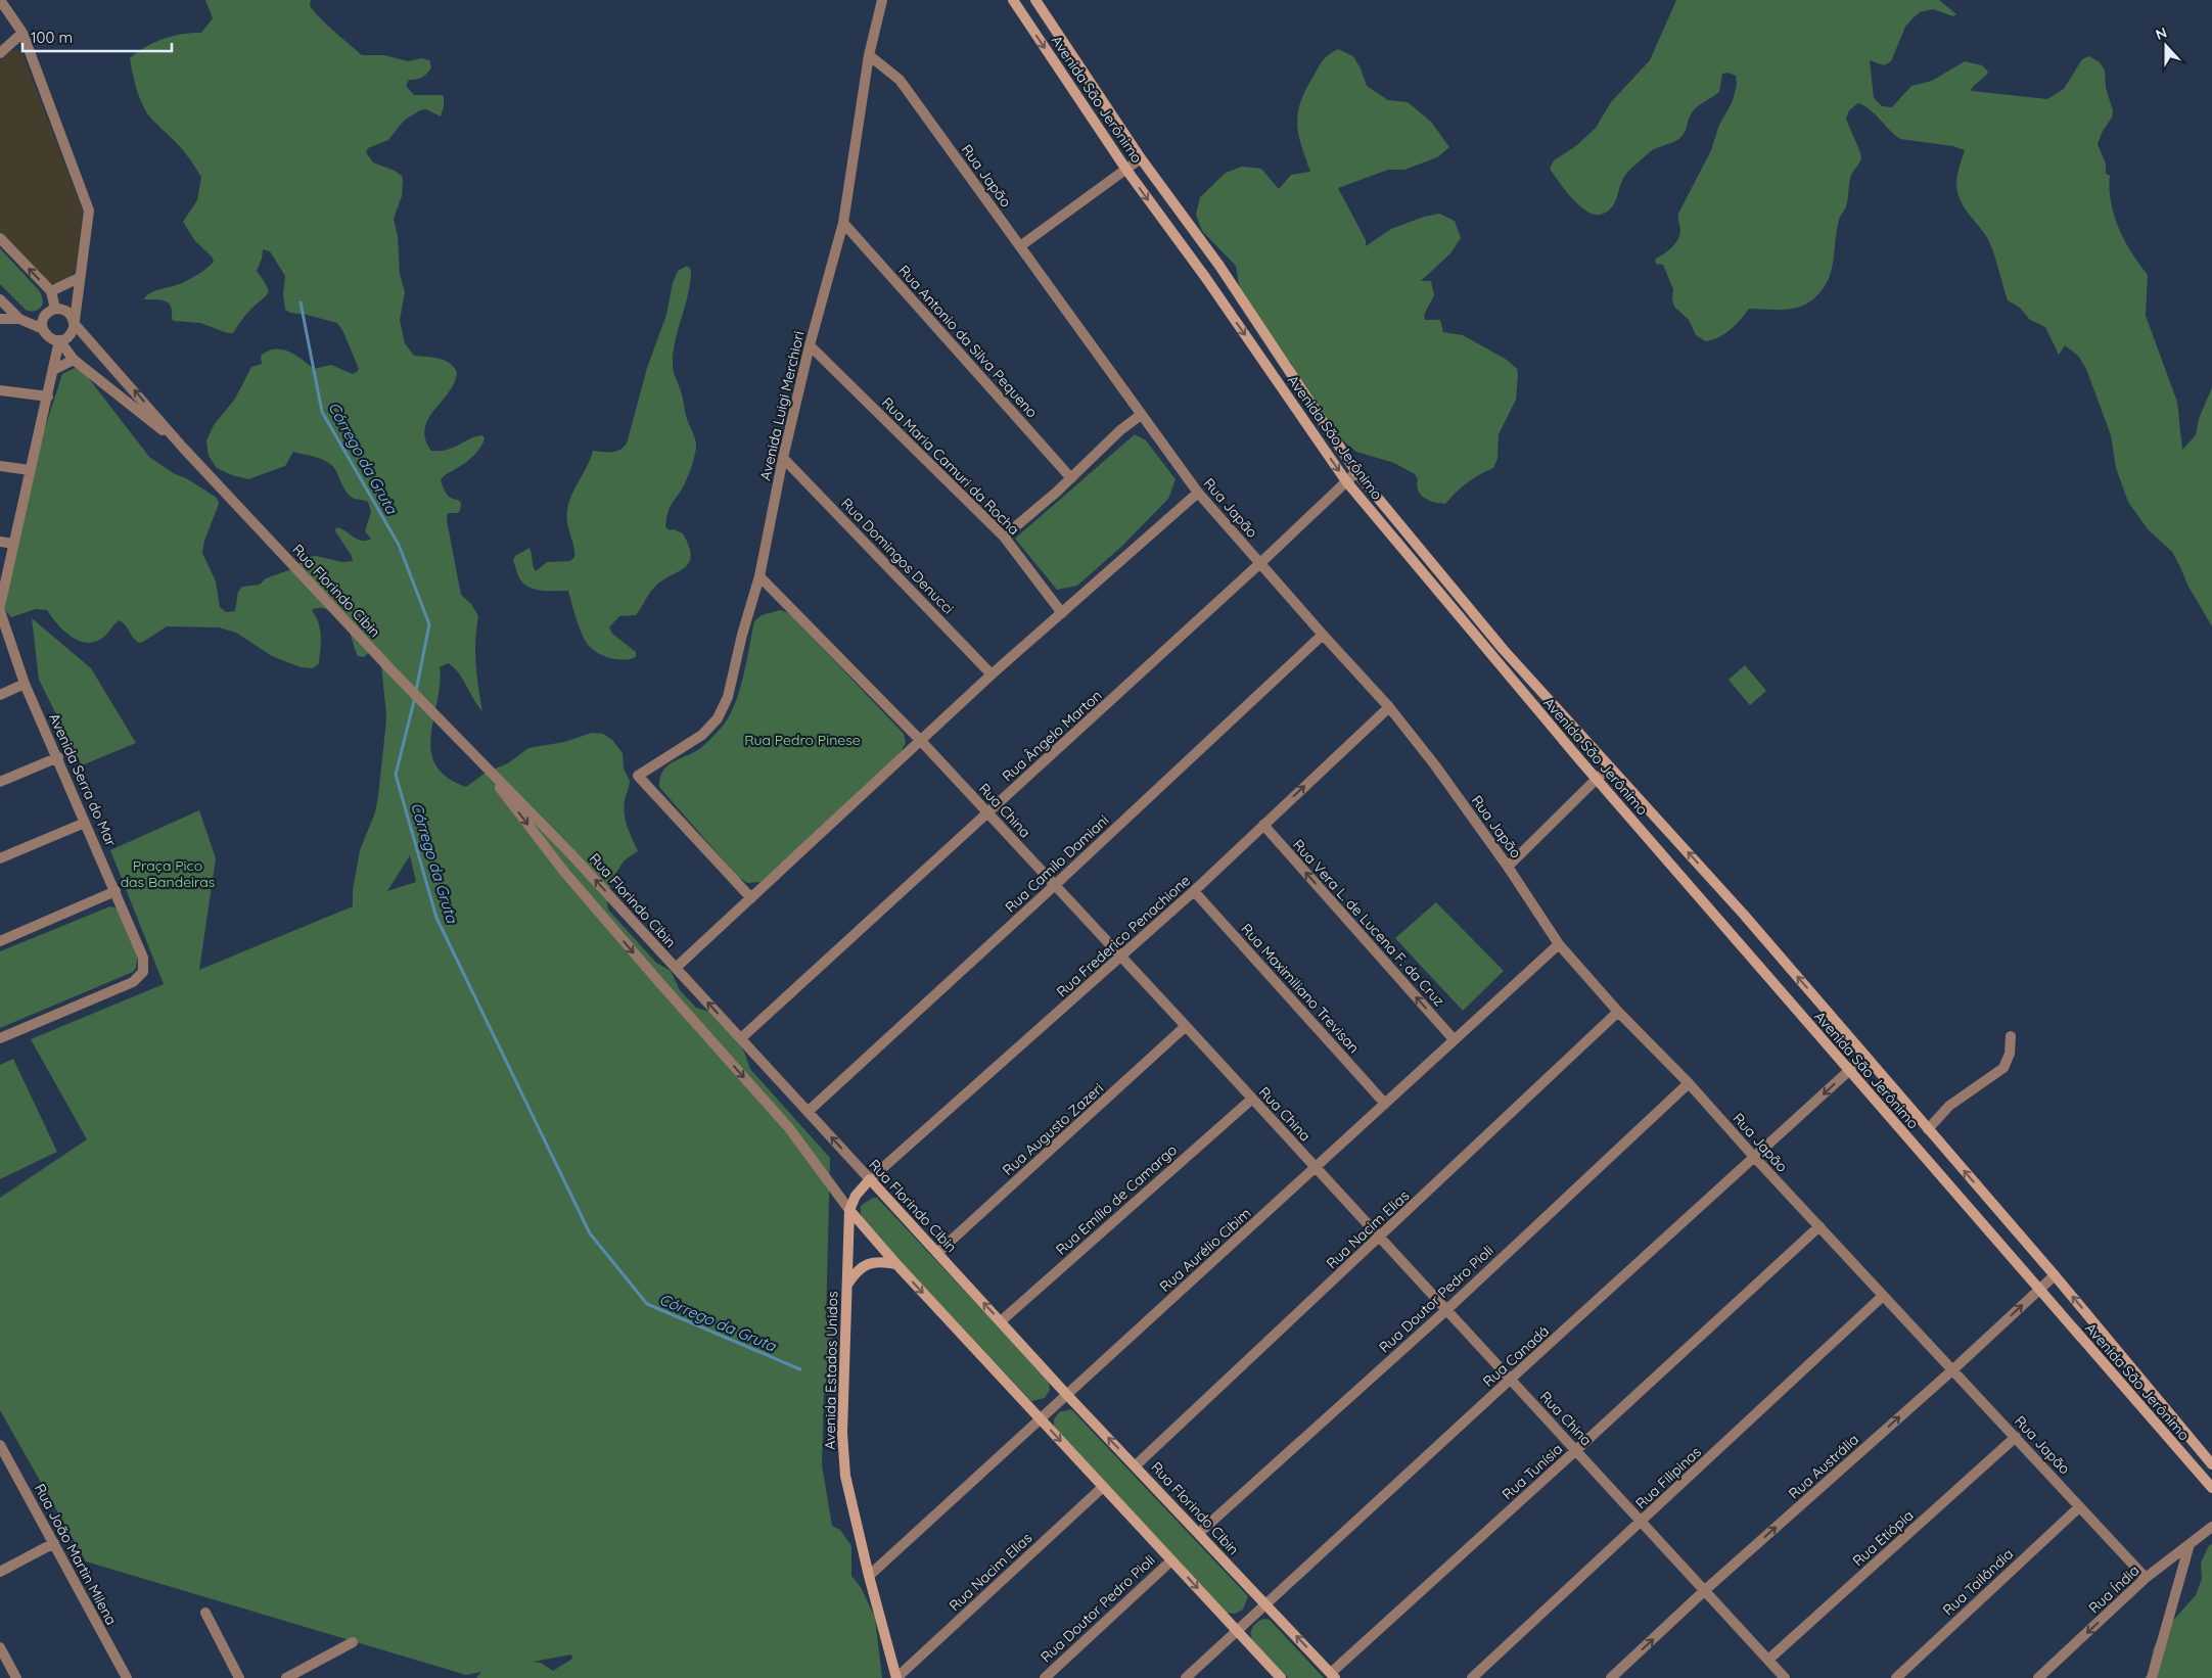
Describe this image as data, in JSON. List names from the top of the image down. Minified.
{"streets":{"street":["Avenida São Jerônimo","Rua Japão","Rua Antonio da Silva Pequeno","Avenida Luigi Merchiori","Rua Maria Camuri da Rocha","Rua Domingos Denucci","Rua Florindo Cibin","Rua Ângelo Marton","Avenida Serra do Mar","Rua China","Rua Camilo Damiani","Rua Vera L. de Lucena F. da Cruz","Rua Frederico Penachione","Rua Maximiliano Trevisan","Rua Augusto Zazeri","Rua Emílio de Camargo","Rua Nacim Elias","Rua Aurélio Cibim","Rua Doutor Pedro Pioli","Rua Canadá","Avenida Estados Unidos","Rua Austrália","Rua Tunísia","Rua Filipinas","Rua Etiópia","Rua João Martin Milena","Rua Tailândia","Rua Índia"]},"crossings":[["Avenida São Jerônimo","Rua Ângelo Marton"],["Avenida São Jerônimo","Rua Canadá"],["Avenida São Jerônimo","Rua Austrália"],["Rua Japão","Avenida Luigi Merchiori"],["Rua Japão","Rua Ângelo Marton"],["Rua Japão","Rua Camilo Damiani"],["Rua Japão","Rua Frederico Penachione"],["Rua Japão","Rua Nacim Elias"],["Rua Japão","Rua Aurélio Cibim"],["Rua Japão","Rua Doutor Pedro Pioli"],["Rua Japão","Rua Canadá"],["Rua Japão","Rua Austrália"],["Rua Japão","Rua Tunísia"],["Rua Japão","Rua Filipinas"],["Rua Japão","Rua Etiópia"],["Rua Japão","Rua Tailândia"],["Rua Japão","Rua Índia"],["Rua Antonio da Silva Pequeno","Avenida Luigi Merchiori"],["Avenida Luigi Merchiori","Rua Maria Camuri da Rocha"],["Avenida Luigi Merchiori","Rua Domingos Denucci"],["Avenida Luigi Merchiori","Rua China"],["Rua Florindo Cibin","Rua Ângelo Marton"],["Rua Florindo Cibin","Rua Camilo Damiani"],["Rua Florindo Cibin","Rua Frederico Penachione"],["Rua Florindo Cibin","Rua Augusto Zazeri"],["Rua Florindo Cibin","Rua Emílio de Camargo"],["Rua Florindo Cibin","Rua Nacim Elias"],["Rua Florindo Cibin","Rua Aurélio Cibim"],["Rua Florindo Cibin","Rua Doutor Pedro Pioli"],["Rua Florindo Cibin","Rua Canadá"],["Rua Florindo Cibin","Avenida Estados Unidos"],["Rua Florindo Cibin","Rua Tunísia"],["Rua Ângelo Marton","Rua China"],["Rua China","Rua Camilo Damiani"],["Rua China","Rua Frederico Penachione"],["Rua China","Rua Augusto Zazeri"],["Rua China","Rua Emílio de Camargo"],["Rua China","Rua Nacim Elias"],["Rua China","Rua Aurélio Cibim"],["Rua China","Rua Doutor Pedro Pioli"],["Rua China","Rua Canadá"],["Rua China","Rua Austrália"],["Rua China","Rua Tunísia"],["Rua China","Rua Filipinas"],["Rua China","Rua Etiópia"],["Rua Vera L. de Lucena F. da Cruz","Rua Frederico Penachione"],["Rua Vera L. de Lucena F. da Cruz","Rua Aurélio Cibim"],["Rua Frederico Penachione","Rua Maximiliano Trevisan"],["Rua Maximiliano Trevisan","Rua Aurélio Cibim"],["Rua Nacim Elias","Avenida Estados Unidos"],["Rua Aurélio Cibim","Avenida Estados Unidos"]],"one_way":["Rua Vera L. de Lucena F. da Cruz","Rua Austrália","Rua Índia"],"water":["Córrego da Gruta"],"parks":["Rua Pedro Pinese","Praça Pico das Bandeiras"],"scale_bar":"100 m","north":"top"}
